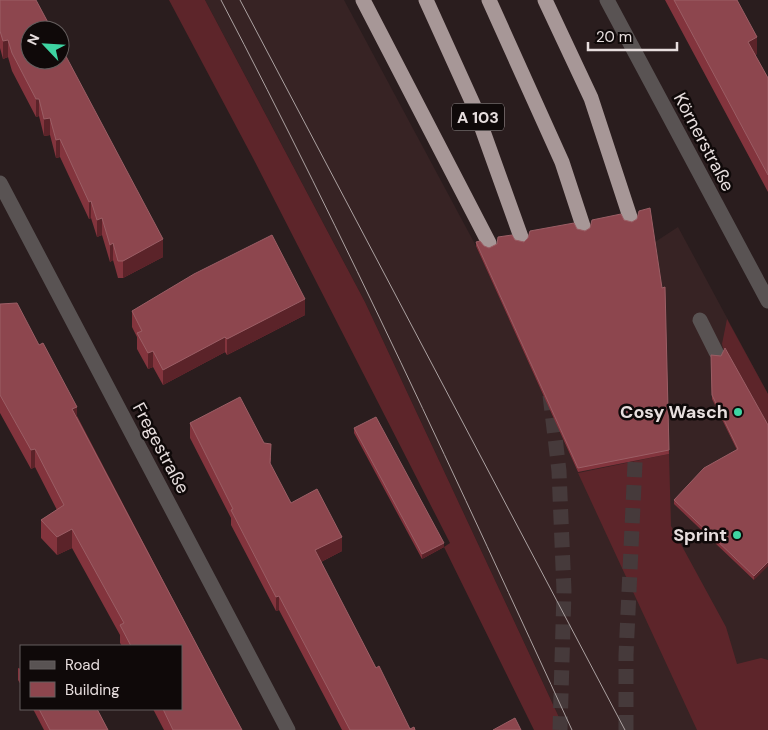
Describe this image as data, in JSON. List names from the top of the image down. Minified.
{"streets":{"highway":["A 103"],"street":["Körnerstraße","Fregestraße"]},"places":["Cosy Wasch","Sprint"],"legend":["Road","Building"],"scale_bar":"20 m","north":"top left"}
